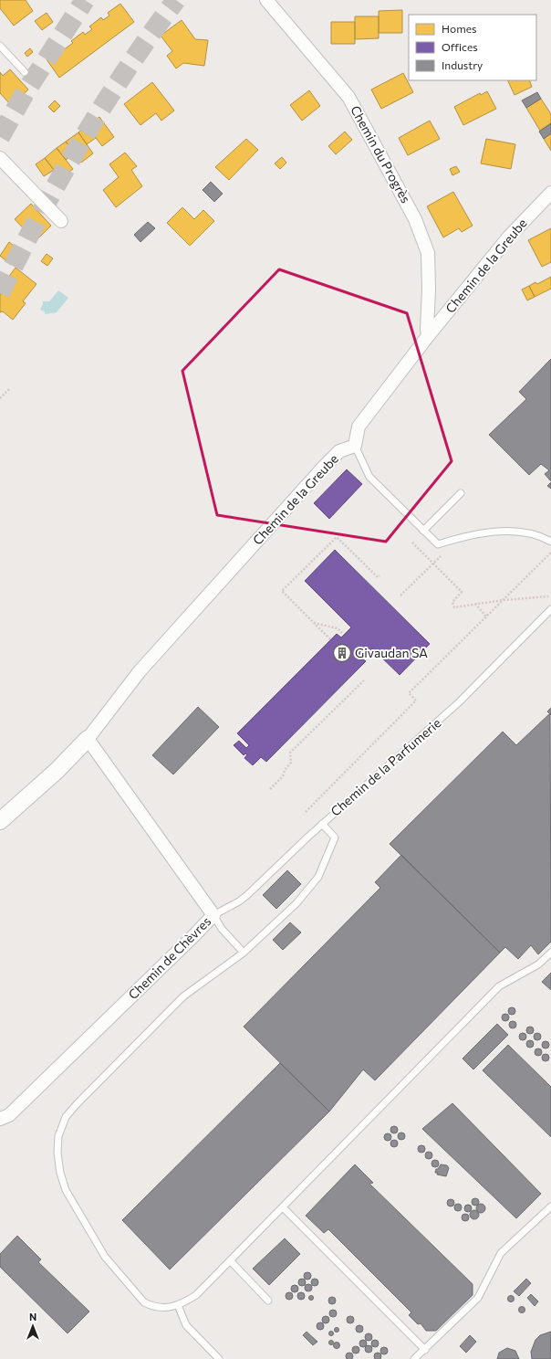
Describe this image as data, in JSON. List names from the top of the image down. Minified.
{"streets":{"street":["Chemin du Progrès","Chemin de la Greube","Chemin de Chèvres"],"lane":["Chemin de la Parfumerie"]},"crossings":[["Chemin du Progrès","Chemin de la Greube"],["Chemin de la Greube","Chemin de Chèvres"],["Chemin de la Parfumerie","Chemin de Chèvres"]],"places":{"building":["Givaudan SA"]},"legend":["Homes","Offices","Industry"],"north":"top"}
